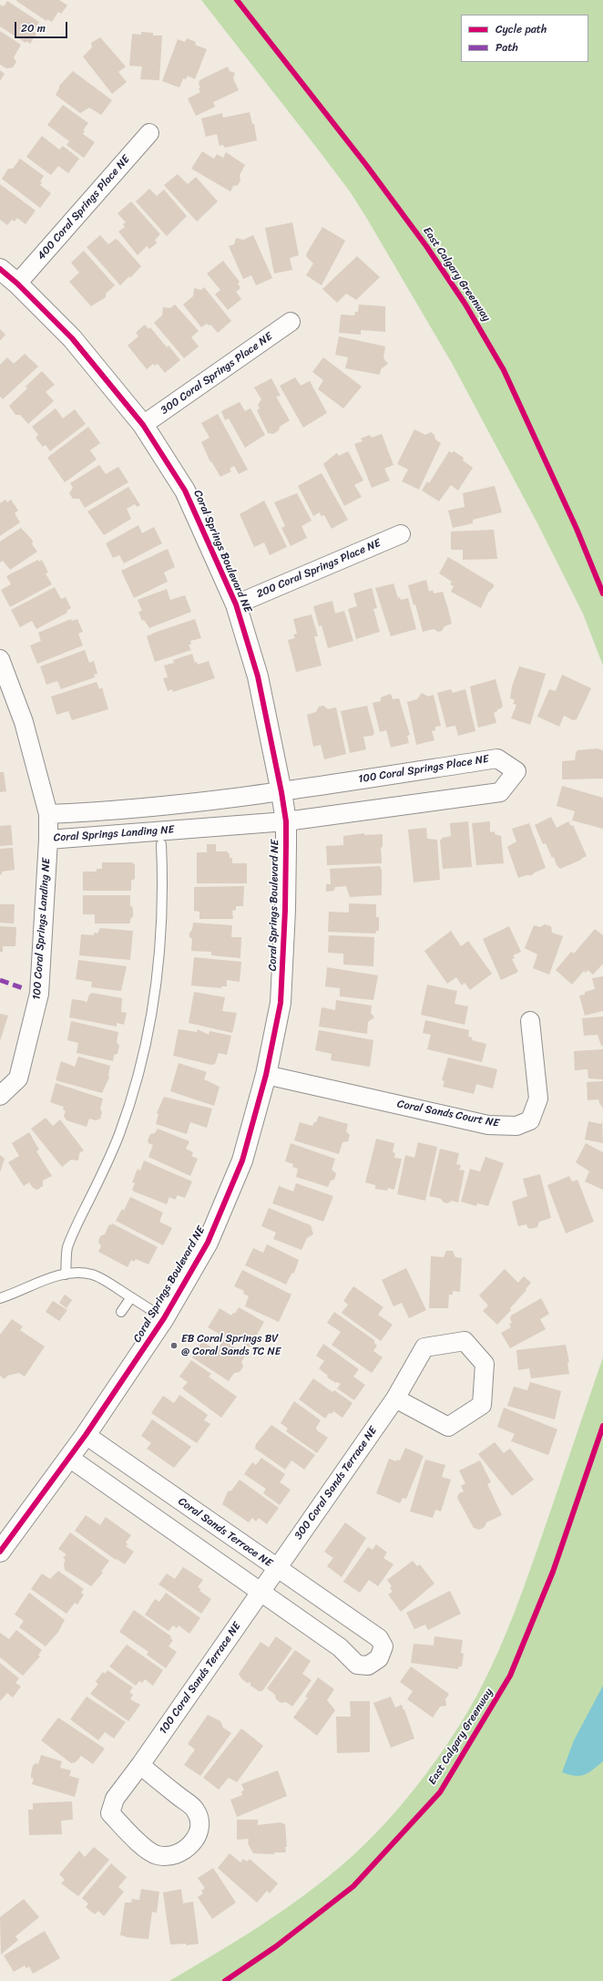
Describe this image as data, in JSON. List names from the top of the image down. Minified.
{"streets":{"street":["400 Coral Springs Place NE","300 Coral Springs Place NE","Coral Springs Boulevard NE","200 Coral Springs Place NE","100 Coral Springs Place NE","Coral Springs Landing NE","100 Coral Springs Landing NE","Coral Sands Court NE","300 Coral Sands Terrace NE","Coral Sands Terrace NE","100 Coral Sands Terrace NE"],"cycle path":["East Calgary Greenway"]},"crossings":[["400 Coral Springs Place NE","Coral Springs Boulevard NE"],["300 Coral Springs Place NE","Coral Springs Boulevard NE"],["Coral Springs Boulevard NE","200 Coral Springs Place NE"],["Coral Springs Boulevard NE","100 Coral Springs Place NE"],["Coral Springs Boulevard NE","Coral Springs Landing NE"],["Coral Springs Boulevard NE","Coral Sands Court NE"],["Coral Springs Boulevard NE","Coral Sands Terrace NE"],["100 Coral Springs Place NE","Coral Springs Landing NE"],["Coral Springs Landing NE","100 Coral Springs Landing NE"],["300 Coral Sands Terrace NE","Coral Sands Terrace NE"],["Coral Sands Terrace NE","100 Coral Sands Terrace NE"]],"places":["EB Coral Springs BV @ Coral Sands TC NE"],"legend":["Cycle path","Path"],"scale_bar":"20 m"}
